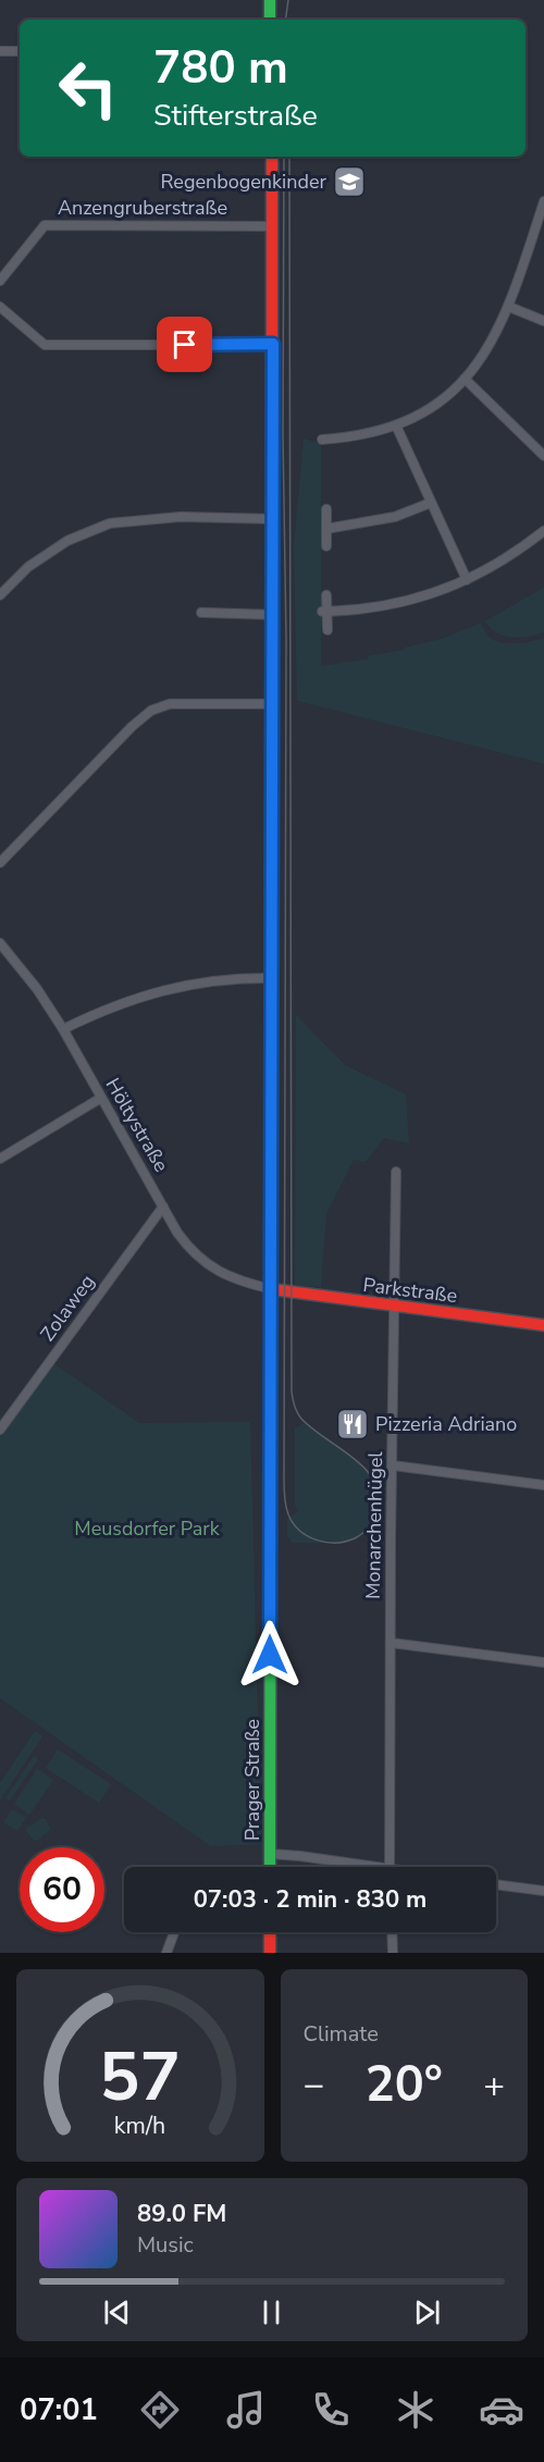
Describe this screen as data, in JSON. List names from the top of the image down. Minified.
{"streets":{"main road":["Parkstraße","Prager Straße"],"street":["Anzengruberstraße","Höltystraße","Zolaweg","Monarchenhügel"]},"crossings":[["Anzengruberstraße","Prager Straße"],["Höltystraße","Parkstraße"],["Höltystraße","Zolaweg"],["Höltystraße","Prager Straße"],["Parkstraße","Monarchenhügel"],["Parkstraße","Prager Straße"]],"parks":["Meusdorfer Park"],"places":{"school or university":["Regenbogenkinder"],"restaurant":["Pizzeria Adriano"]},"page":{"turn":["780 m","Stifterstraße"],"limit":"60","trip":"07:03 · 2 min · 830 m","tile":"Climate","heat":["−","20°","+"],"song":["89.0 FM","Music"],"tabs":"07:01","gauge":["57","km/h"]}}
